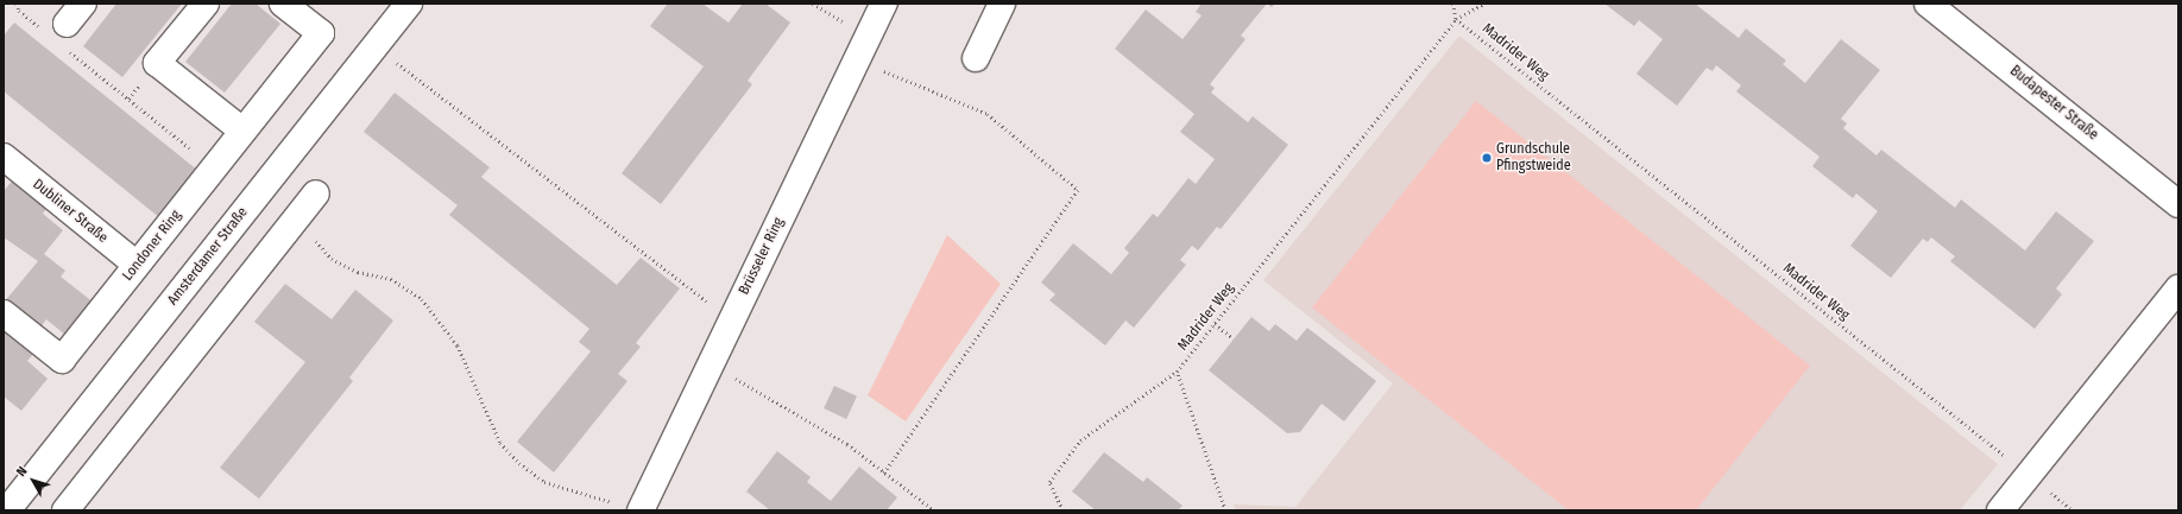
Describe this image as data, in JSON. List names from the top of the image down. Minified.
{"streets":{"street":["Budapester Straße","Dubliner Straße","Londoner Ring","Amsterdamer Straße","Brüsseler Ring"],"path":["Madrider Weg"]},"crossings":[["Dubliner Straße","Londoner Ring"]],"places":["Grundschule Pfingstweide"],"north":"top left"}
